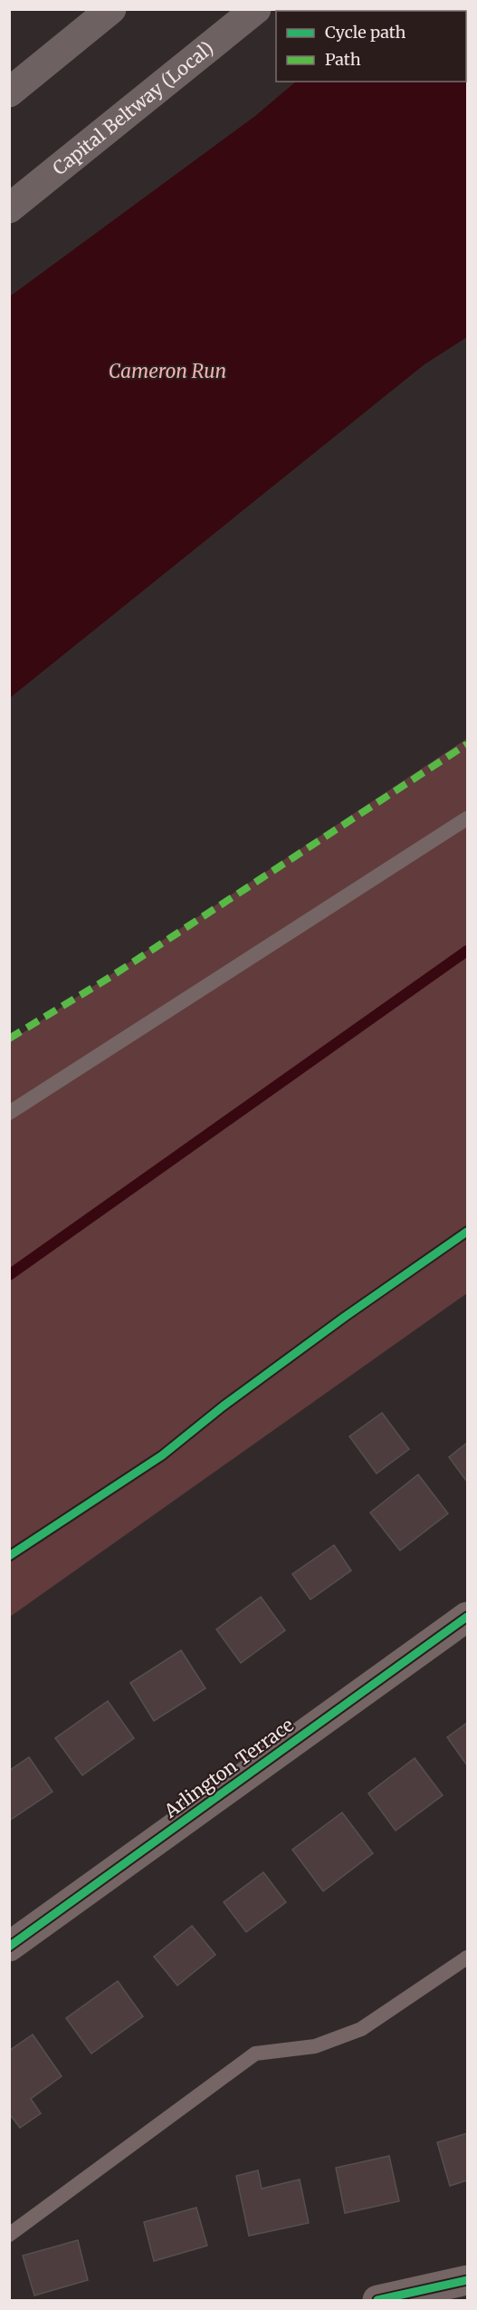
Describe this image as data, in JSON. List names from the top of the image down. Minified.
{"streets":{"highway":["Capital Beltway (Local)"],"street":["Arlington Terrace"]},"water":["Cameron Run"],"legend":["Cycle path","Path"]}
